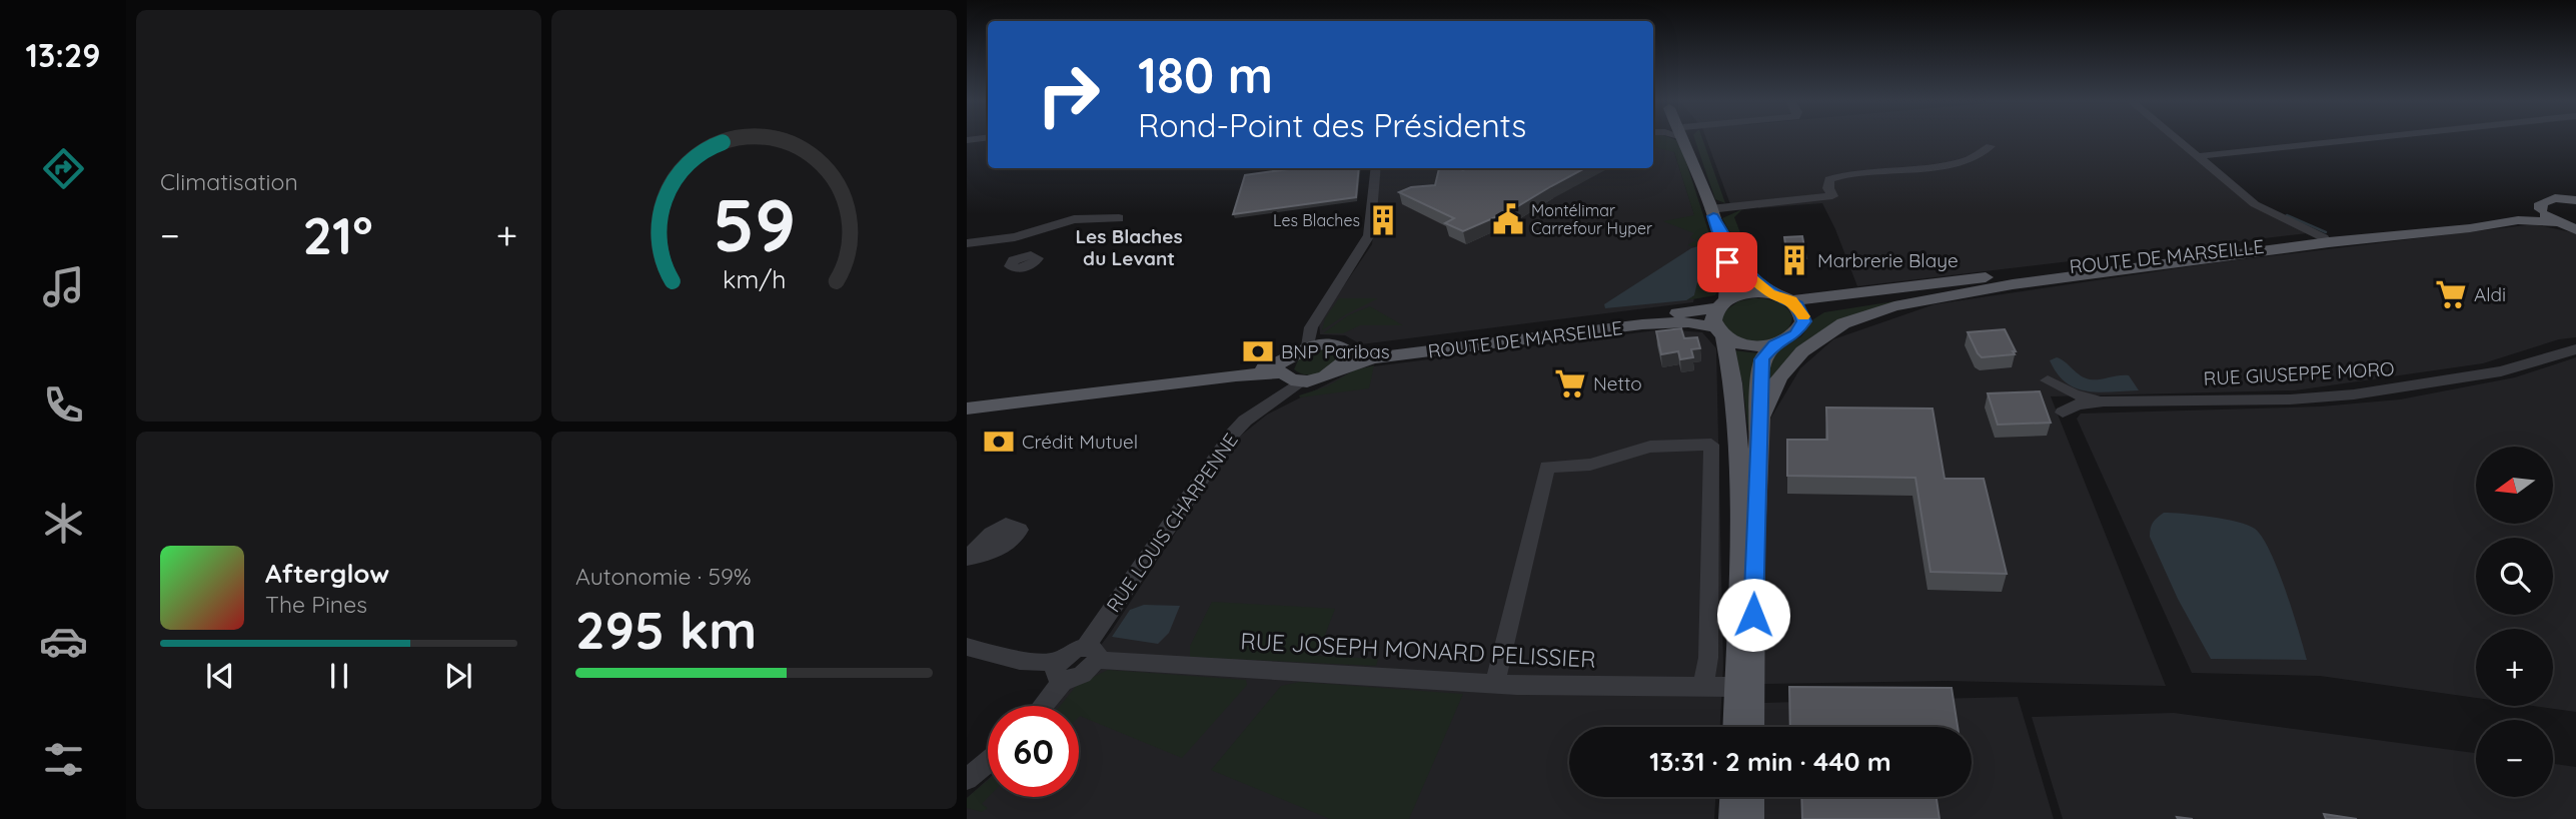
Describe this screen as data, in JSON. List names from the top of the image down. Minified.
{"streets":{"main road":["ROUTE DE MARSEILLE"],"street":["RUE GIUSEPPE MORO","RUE LOUIS CHARPENNE","RUE JOSEPH MONARD PELISSIER"]},"crossings":[["ROUTE DE MARSEILLE","RUE LOUIS CHARPENNE"],["RUE LOUIS CHARPENNE","RUE JOSEPH MONARD PELISSIER"]],"districts":["Les Blaches du Levant"],"places":{"public building":["Montélimar Carrefour Hyper"],"building":["Les Blaches","Marbrerie Blaye"],"supermarket":["Aldi","Netto"],"bank":["BNP Paribas","Crédit Mutuel"]},"north":"left","page":{"tabs":"13:29","tile":["Climatisation",["Autonomie · 59%","295 km"]],"turn":["180 m","Rond-Point des Présidents"],"heat":["−","21°","+"],"map_buttons":["+","−"],"song":["Afterglow","The Pines"],"limit":"60","trip":"13:31 · 2 min · 440 m","gauge":["59","km/h"]}}
